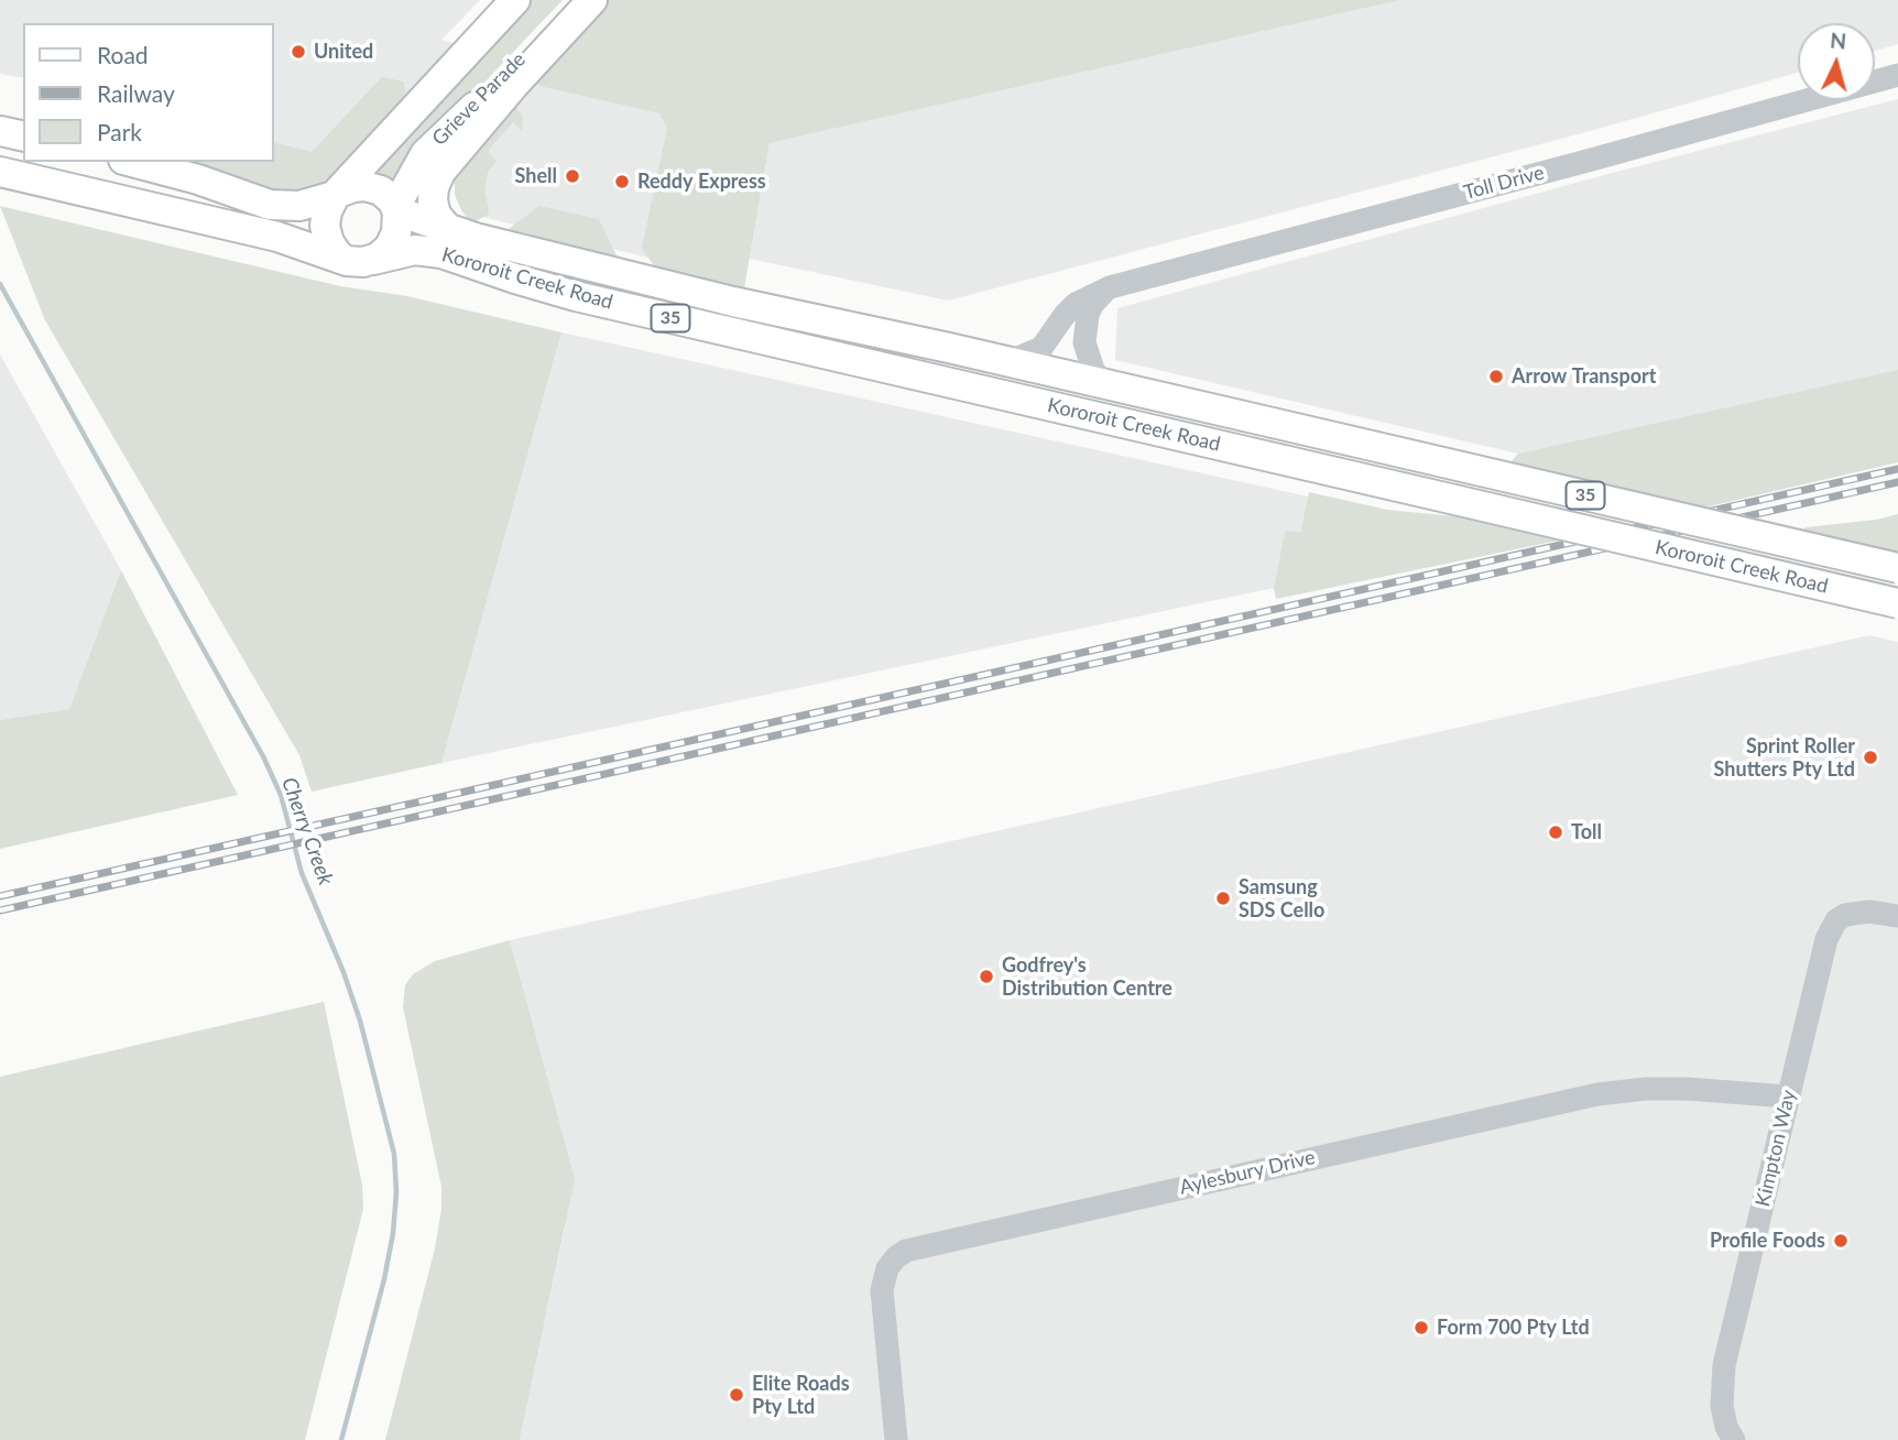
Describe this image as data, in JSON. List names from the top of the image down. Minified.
{"streets":{"main road":["Grieve Parade","Kororoit Creek Road","35"],"street":["Toll Drive","Kimpton Way","Aylesbury Drive"]},"crossings":[["Grieve Parade","Kororoit Creek Road"],["Grieve Parade","35"],["Toll Drive","Kororoit Creek Road"],["Kororoit Creek Road","35"],["Kimpton Way","Aylesbury Drive"]],"water":["Cherry Creek"],"places":["United","Shell","Reddy Express","Arrow Transport","Sprint Roller Shutters Pty Ltd","Toll","Samsung SDS Cello","Godfrey's Distribution Centre","Profile Foods","Form 700 Pty Ltd","Elite Roads Pty Ltd"],"legend":["Road","Railway","Park"],"north":"top"}
